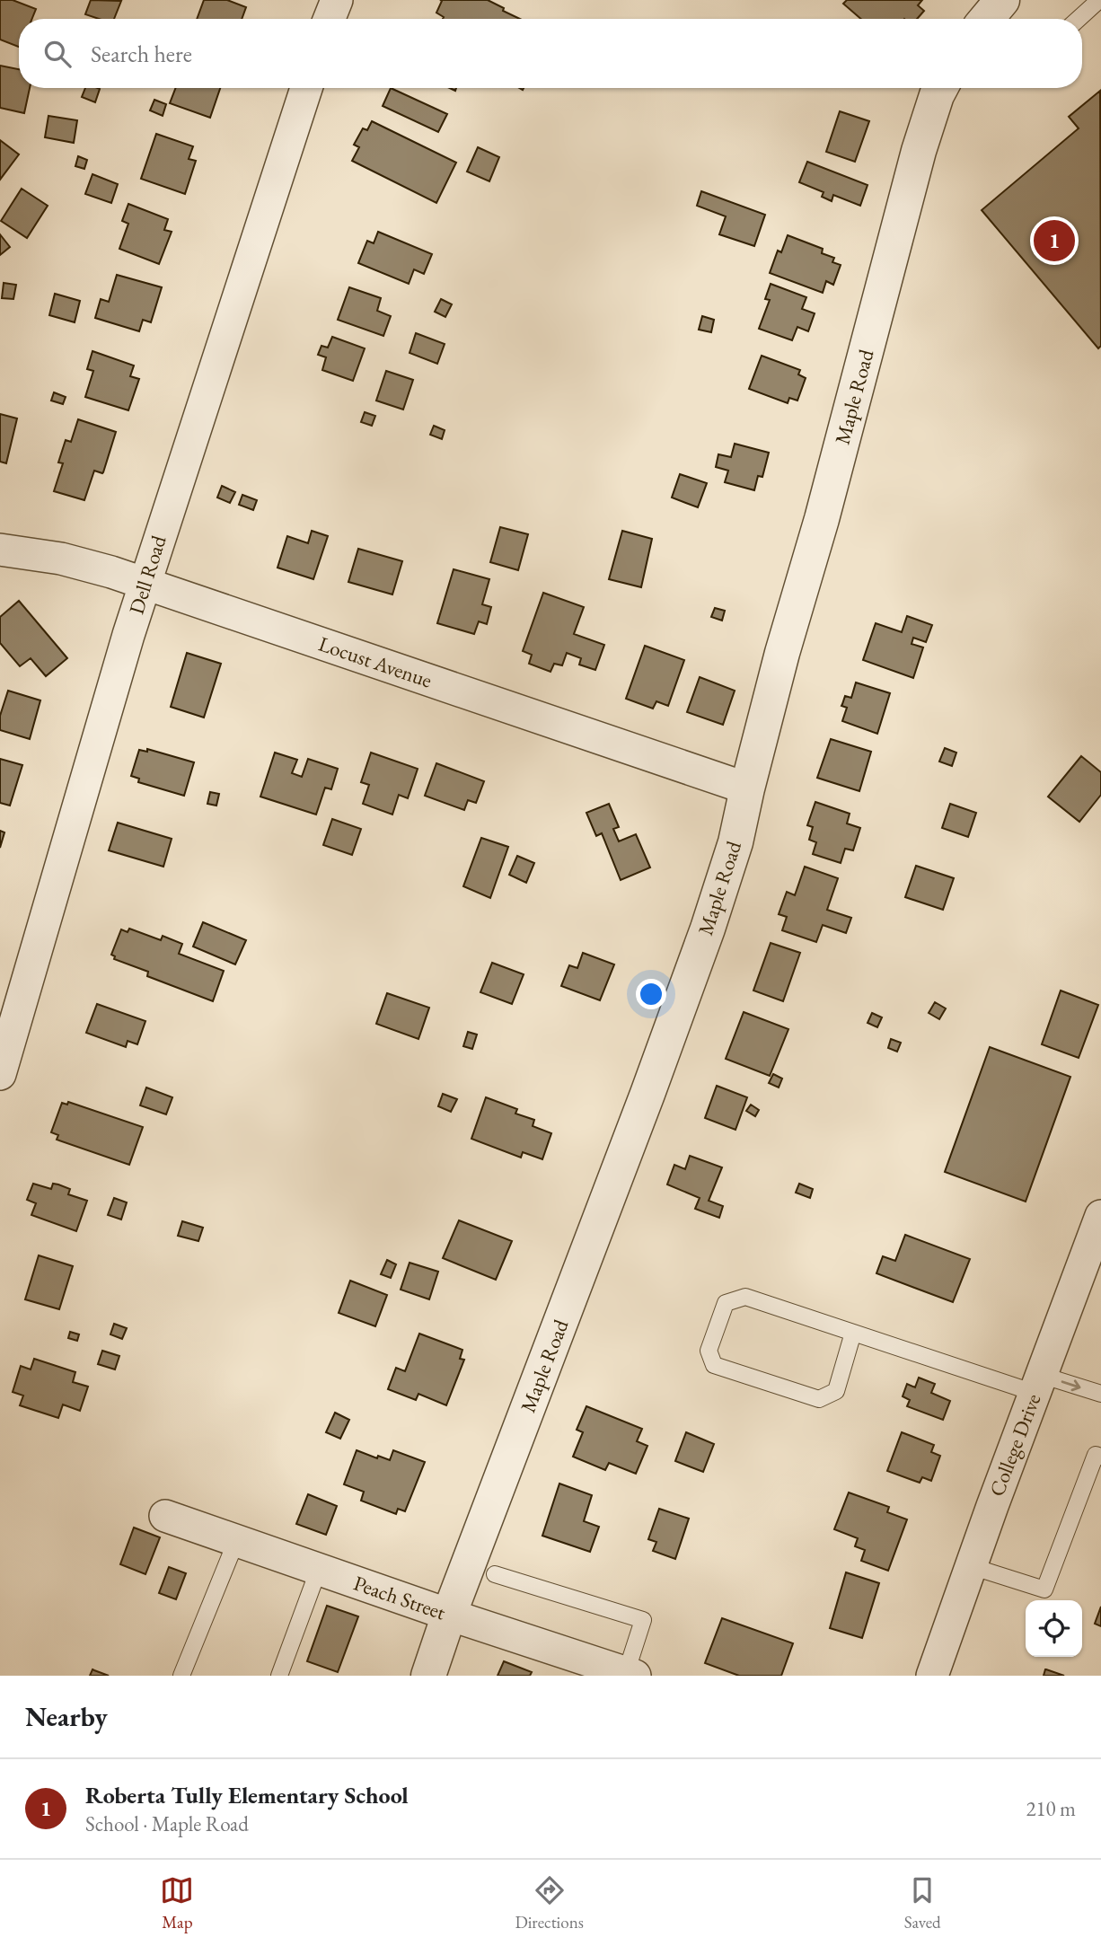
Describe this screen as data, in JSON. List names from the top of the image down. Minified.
{"streets":{"street":["Maple Road","Dell Road","Locust Avenue","College Drive","Peach Street"]},"crossings":[["Maple Road","Locust Avenue"],["Maple Road","Peach Street"],["Dell Road","Locust Avenue"]],"page":{"search":"Search here","pins":"1","heading":"Nearby","list":[{"mark":"1","name":"Roberta Tully Elementary School","note":"School · Maple Road","value":"210 m"}],"nav":["Map","Directions","Saved"]}}
